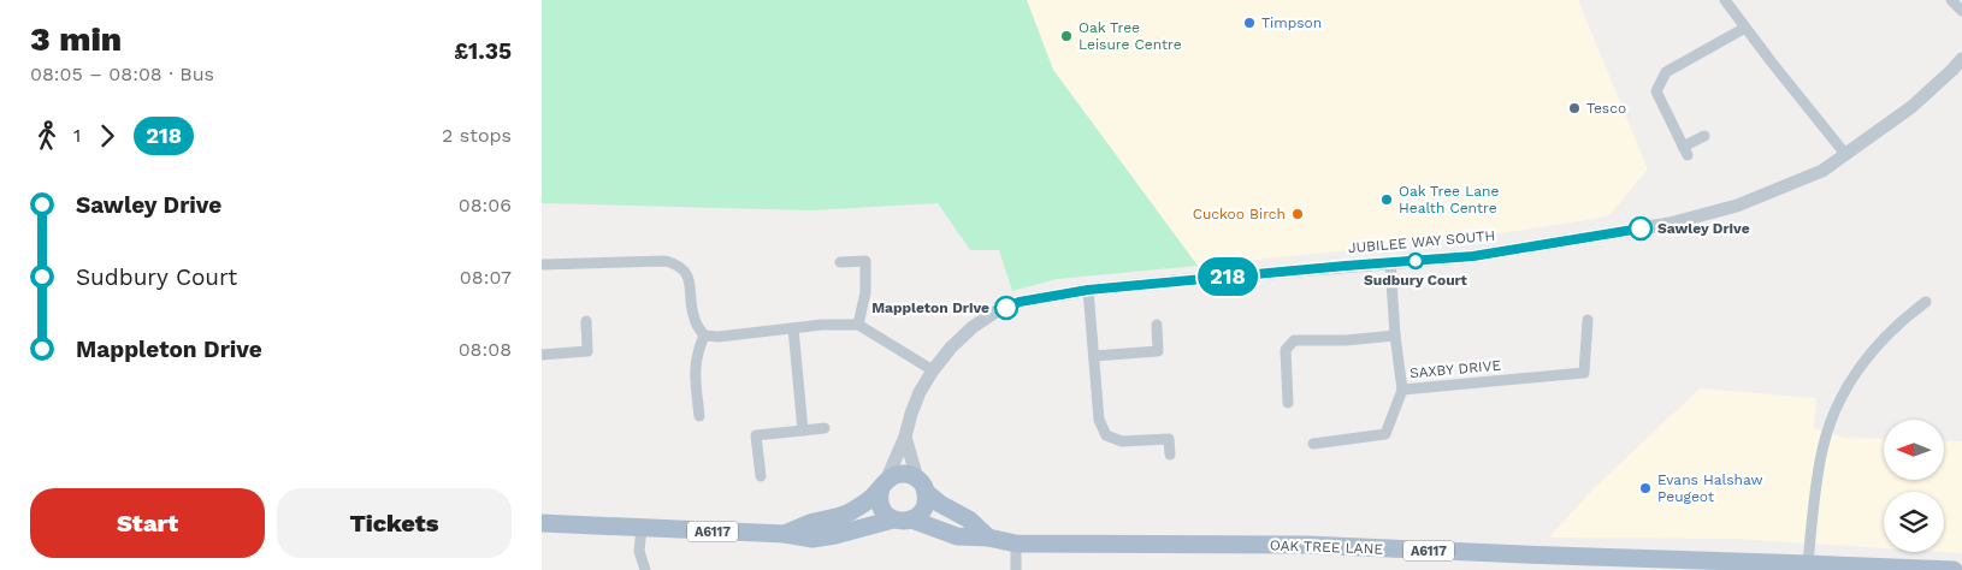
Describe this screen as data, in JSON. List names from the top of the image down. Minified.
{"streets":{"main road":["A6117","OAK TREE LANE"],"street":["JUBILEE WAY SOUTH","SAXBY DRIVE"]},"crossings":[["JUBILEE WAY SOUTH","SAXBY DRIVE"],["JUBILEE WAY SOUTH","A6117"],["JUBILEE WAY SOUTH","OAK TREE LANE"],["A6117","OAK TREE LANE"]],"places":["Timpson","Oak Tree Leisure Centre","Tesco","Oak Tree Lane Health Centre","Cuckoo Birch","Sawley Drive","Sudbury Court","Mappleton Drive","Evans Halshaw Peugeot"],"lines":["bus line 218"],"north":"left","page":{"heading":["3 min","08:05 – 08:08 · Bus","£1.35"],"on_map":"218","legs":["1","218","2 stops"],"list":[{"name":"Sawley Drive","value":"08:06"},{"name":"Sudbury Court","value":"08:07"},{"name":"Mappleton Drive","value":"08:08"}],"buttons":["Start","Tickets"]}}
